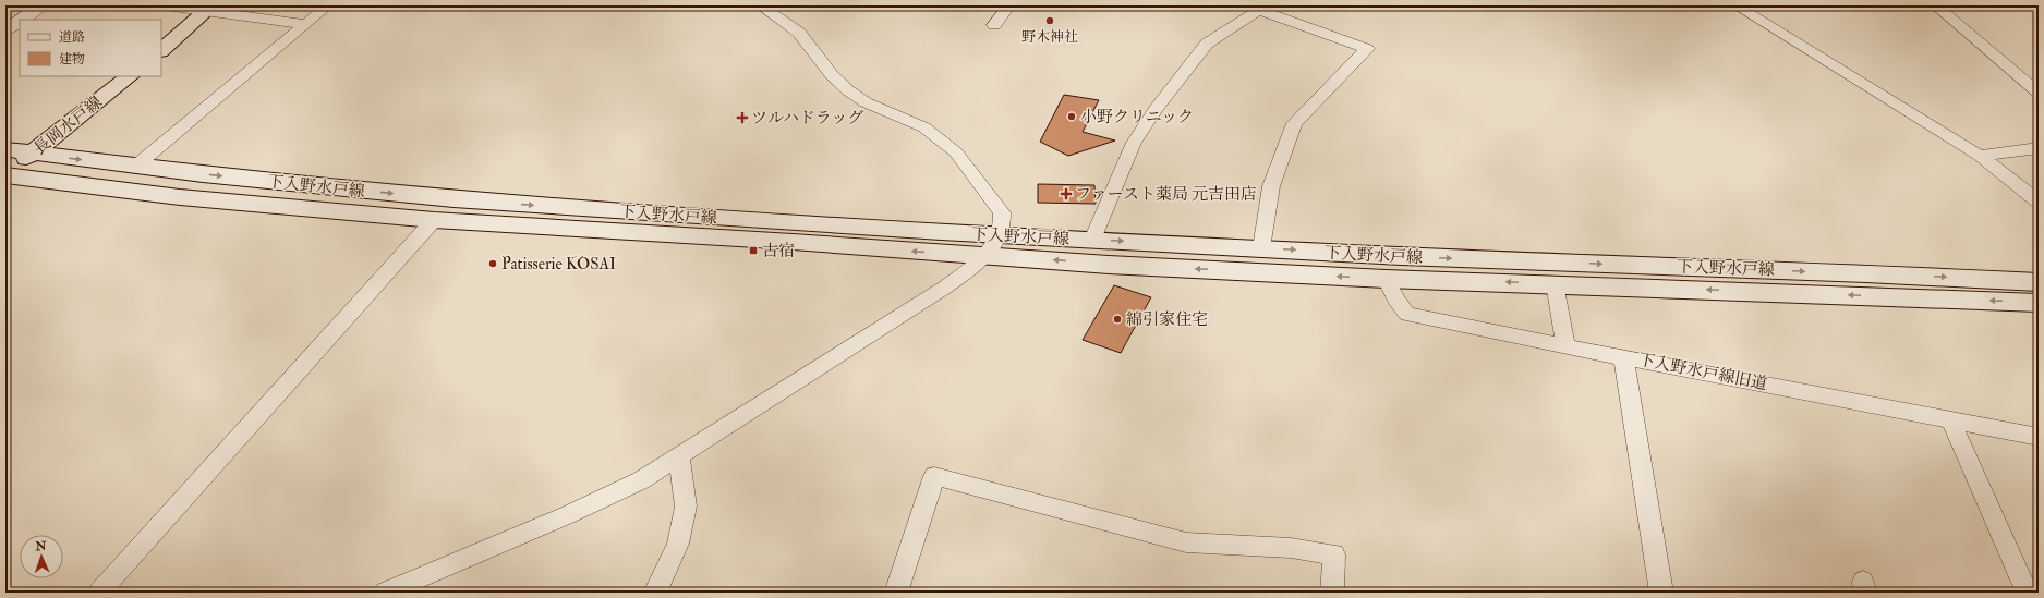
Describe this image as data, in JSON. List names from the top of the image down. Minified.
{"streets":{"main road":["長岡水戸線","下入野水戸線"],"street":["下入野水戸線旧道"]},"crossings":[["長岡水戸線","下入野水戸線"],["下入野水戸線","下入野水戸線旧道"]],"places":{"other":["野木神社","小野クリニック","Patisserie KOSAI","綿引家住宅"],"health":["ツルハドラッグ","ファースト薬局 元吉田店"],"transit":["古宿"]},"legend":["道路","建物"],"north":"top"}
